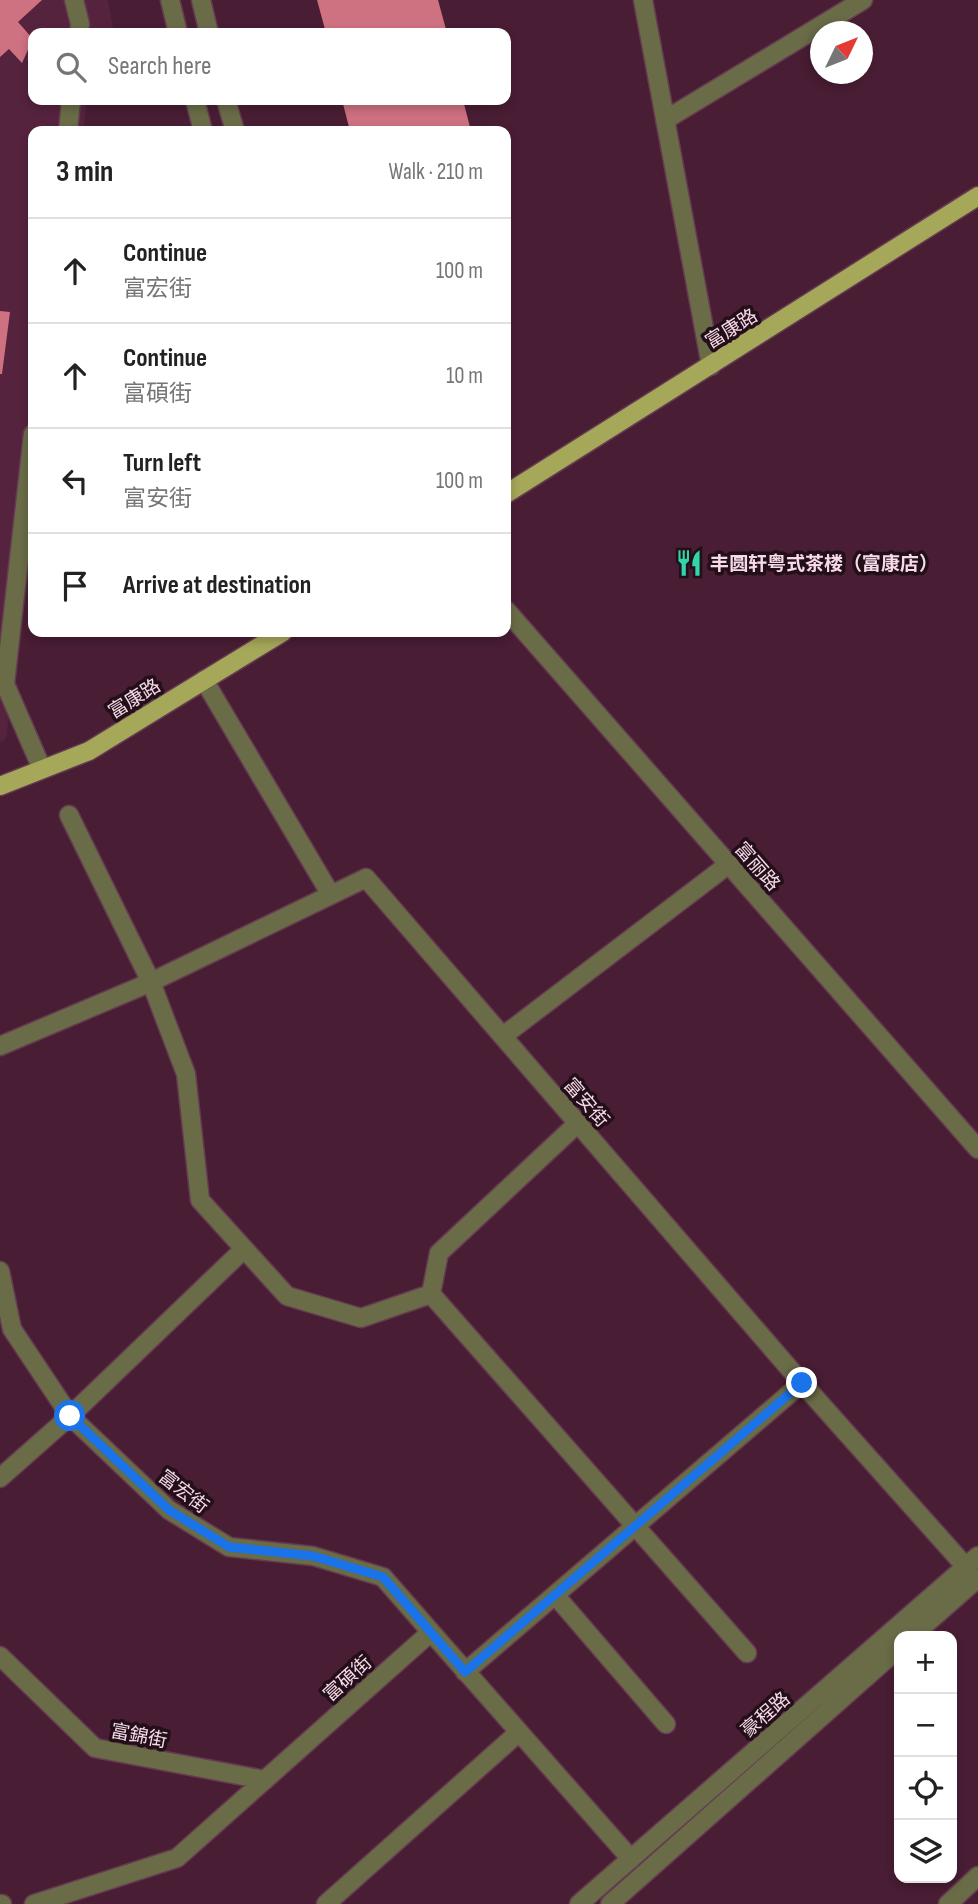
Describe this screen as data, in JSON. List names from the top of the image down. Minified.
{"streets":{"main road":["富康路"],"street":["富丽路","富安街","富宏街","富碩街","豪程路","富錦街"]},"crossings":[["富安街","豪程路"],["富宏街","富碩街"],["富碩街","富錦街"]],"places":{"restaurant":["丰圆轩粤式茶楼（富康店）"]},"north":"top right","page":{"search":"Search here","heading":["3 min","Walk · 210 m"],"list":[["Continue","富宏街","100 m"],["Continue","富碩街","10 m"],["Turn left","富安街","100 m"],"Arrive at destination"],"map_buttons":["+","−"]}}
